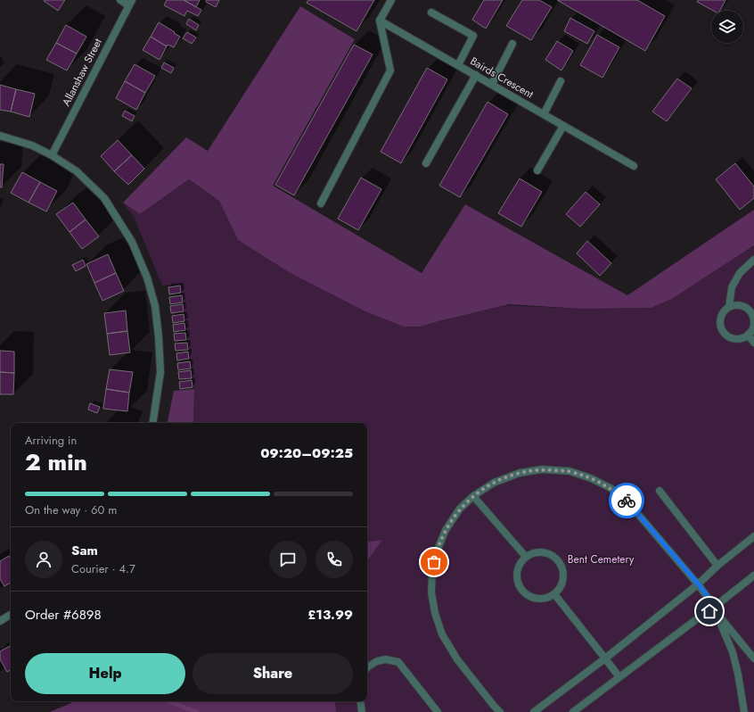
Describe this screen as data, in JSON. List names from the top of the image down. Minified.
{"streets":{"street":["Allanshaw Street","Bairds Crescent"]},"parks":["Bent Cemetery"],"page":{"heading":["2 min","Arriving in","09:20–09:25"],"panel":["Sam","Courier · 4.7","Order #6898","£13.99"],"bar":"On the way · 60 m","buttons":["Help","Share"]}}
